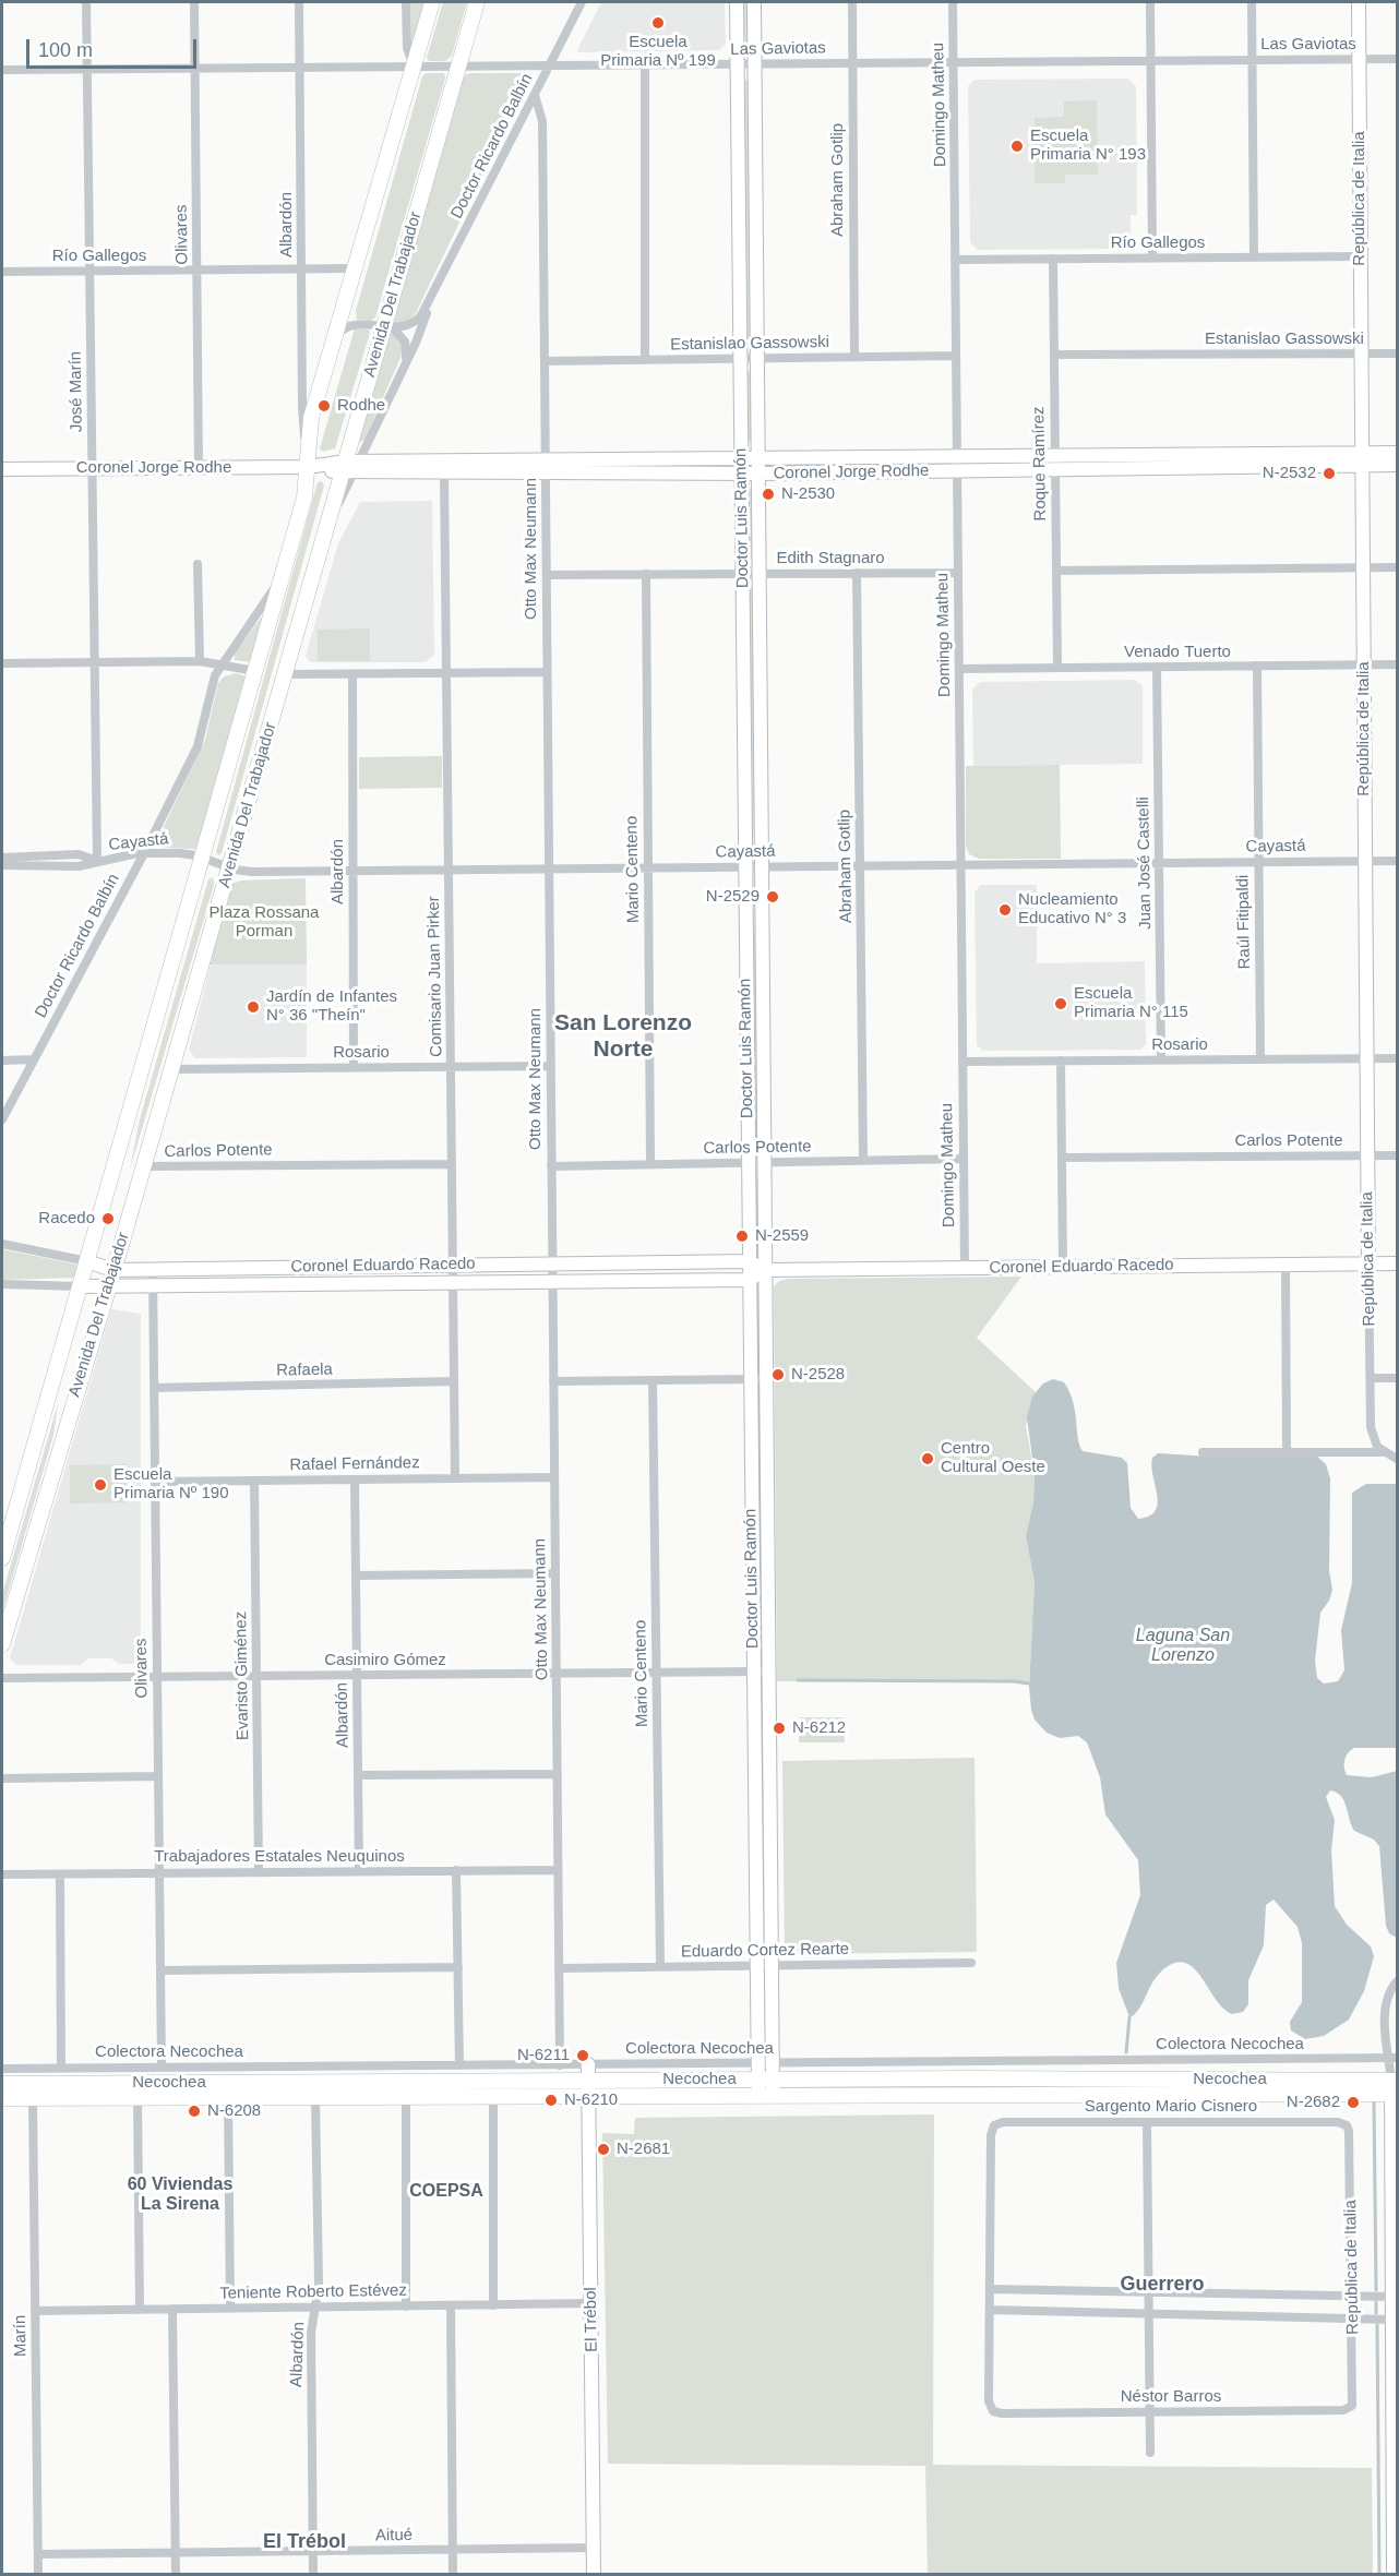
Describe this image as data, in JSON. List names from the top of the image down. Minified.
{"streets":{"main road":["República de Italia","Avenida Del Trabajador","Coronel Jorge Rodhe","Doctor Luis Ramón","Coronel Eduardo Racedo","Necochea","El Trébol"],"street":["Las Gaviotas","Domingo Matheu","Doctor Ricardo Balbín","Abraham Gotlip","Albardón","Olivares","Río Gallegos","Estanislao Gassowski","José Marín","Roque Ramírez","Otto Max Neumann","Edith Stagnaro","Venado Tuerto","Cayastá","Juan José Castelli","Mario Centeno","Raúl Fitipaldi","Comisario Juan Pirker","Rosario","Carlos Potente","Rafaela","Rafael Fernández","Casimiro Gómez","Evaristo Giménez","Trabajadores Estatales Neuquinos","Eduardo Cortez Rearte","Colectora Necochea","Sargento Mario Cisnero","Teniente Roberto Estévez","Marín","Néstor Barros","Aitué"]},"crossings":[["Las Gaviotas","Domingo Matheu"],["Las Gaviotas","Doctor Ricardo Balbín"],["Las Gaviotas","Abraham Gotlip"],["Las Gaviotas","República de Italia"],["Las Gaviotas","Albardón"],["Las Gaviotas","Olivares"],["Las Gaviotas","Avenida Del Trabajador"],["Las Gaviotas","José Marín"],["Las Gaviotas","Doctor Luis Ramón"],["Domingo Matheu","Río Gallegos"],["Domingo Matheu","Estanislao Gassowski"],["Domingo Matheu","Coronel Jorge Rodhe"],["Domingo Matheu","Edith Stagnaro"],["Domingo Matheu","Venado Tuerto"],["Domingo Matheu","Cayastá"],["Domingo Matheu","Rosario"],["Domingo Matheu","Carlos Potente"],["Domingo Matheu","Coronel Eduardo Racedo"],["Doctor Ricardo Balbín","Avenida Del Trabajador"],["Doctor Ricardo Balbín","Coronel Jorge Rodhe"],["Doctor Ricardo Balbín","Otto Max Neumann"],["Doctor Ricardo Balbín","Cayastá"],["Abraham Gotlip","Estanislao Gassowski"],["Abraham Gotlip","Edith Stagnaro"],["Abraham Gotlip","Cayastá"],["Abraham Gotlip","Carlos Potente"],["República de Italia","Río Gallegos"],["República de Italia","Estanislao Gassowski"],["República de Italia","Coronel Jorge Rodhe"],["República de Italia","Venado Tuerto"],["República de Italia","Cayastá"],["República de Italia","Rosario"],["República de Italia","Carlos Potente"],["República de Italia","Coronel Eduardo Racedo"],["República de Italia","Sargento Mario Cisnero"],["República de Italia","Néstor Barros"],["Albardón","Río Gallegos"],["Albardón","Avenida Del Trabajador"],["Albardón","Cayastá"],["Albardón","Rosario"],["Albardón","Rafael Fernández"],["Albardón","Casimiro Gómez"],["Albardón","Trabajadores Estatales Neuquinos"],["Albardón","Necochea"],["Albardón","Teniente Roberto Estévez"],["Albardón","Aitué"],["Olivares","Río Gallegos"],["Olivares","Coronel Jorge Rodhe"],["Olivares","Coronel Eduardo Racedo"],["Olivares","Rafaela"],["Olivares","Rafael Fernández"],["Olivares","Casimiro Gómez"],["Olivares","Trabajadores Estatales Neuquinos"],["Olivares","Colectora Necochea"],["Río Gallegos","Avenida Del Trabajador"],["Río Gallegos","José Marín"],["Río Gallegos","Roque Ramírez"],["Avenida Del Trabajador","Coronel Jorge Rodhe"],["Avenida Del Trabajador","Cayastá"],["Avenida Del Trabajador","Rosario"],["Avenida Del Trabajador","Carlos Potente"],["Avenida Del Trabajador","Coronel Eduardo Racedo"],["Estanislao Gassowski","Roque Ramírez"],["Estanislao Gassowski","Doctor Luis Ramón"],["Estanislao Gassowski","Otto Max Neumann"],["José Marín","Coronel Jorge Rodhe"],["José Marín","Cayastá"],["Roque Ramírez","Coronel Jorge Rodhe"],["Roque Ramírez","Venado Tuerto"],["Coronel Jorge Rodhe","Doctor Luis Ramón"],["Coronel Jorge Rodhe","Otto Max Neumann"],["Coronel Jorge Rodhe","Comisario Juan Pirker"],["Doctor Luis Ramón","Edith Stagnaro"],["Doctor Luis Ramón","Cayastá"],["Doctor Luis Ramón","Carlos Potente"],["Doctor Luis Ramón","Coronel Eduardo Racedo"],["Doctor Luis Ramón","Casimiro Gómez"],["Doctor Luis Ramón","Eduardo Cortez Rearte"],["Doctor Luis Ramón","Colectora Necochea"],["Doctor Luis Ramón","Necochea"],["Otto Max Neumann","Edith Stagnaro"],["Otto Max Neumann","Cayastá"],["Otto Max Neumann","Rosario"],["Otto Max Neumann","Carlos Potente"],["Otto Max Neumann","Coronel Eduardo Racedo"],["Otto Max Neumann","Rafael Fernández"],["Otto Max Neumann","Casimiro Gómez"],["Otto Max Neumann","Trabajadores Estatales Neuquinos"],["Otto Max Neumann","Eduardo Cortez Rearte"],["Otto Max Neumann","Colectora Necochea"],["Edith Stagnaro","Mario Centeno"],["Venado Tuerto","Juan José Castelli"],["Venado Tuerto","Raúl Fitipaldi"],["Cayastá","Juan José Castelli"],["Cayastá","Mario Centeno"],["Cayastá","Raúl Fitipaldi"],["Cayastá","Comisario Juan Pirker"],["Juan José Castelli","Rosario"],["Mario Centeno","Carlos Potente"],["Mario Centeno","Casimiro Gómez"],["Mario Centeno","Eduardo Cortez Rearte"],["Raúl Fitipaldi","Rosario"],["Comisario Juan Pirker","Rosario"],["Comisario Juan Pirker","Carlos Potente"],["Comisario Juan Pirker","Coronel Eduardo Racedo"],["Comisario Juan Pirker","Rafaela"],["Comisario Juan Pirker","Rafael Fernández"],["Rafael Fernández","Evaristo Giménez"],["Casimiro Gómez","Evaristo Giménez"],["Evaristo Giménez","Trabajadores Estatales Neuquinos"],["Colectora Necochea","El Trébol"],["Necochea","El Trébol"],["Necochea","Marín"],["Teniente Roberto Estévez","El Trébol"],["Teniente Roberto Estévez","Marín"],["El Trébol","Aitué"],["Marín","Aitué"]],"districts":["San Lorenzo Norte","60 Viviendas La Sirena","COEPSA","Guerrero","El Trébol"],"water":["Laguna San Lorenzo"],"parks":["Plaza Rossana Porman"],"places":["Escuela Primaria Nº 199","Escuela Primaria N° 193","Rodhe","N-2532","N-2530","N-2529","Nucleamiento Educativo N° 3","Escuela Primaria N° 115","Jardín de Infantes N° 36 \"Theín\"","Racedo","N-2559","N-2528","Centro Cultural Oeste","Escuela Primaria Nº 190","N-6212","N-6211","N-6210","N-2682","N-6208","N-2681"],"scale_bar":"100 m"}
